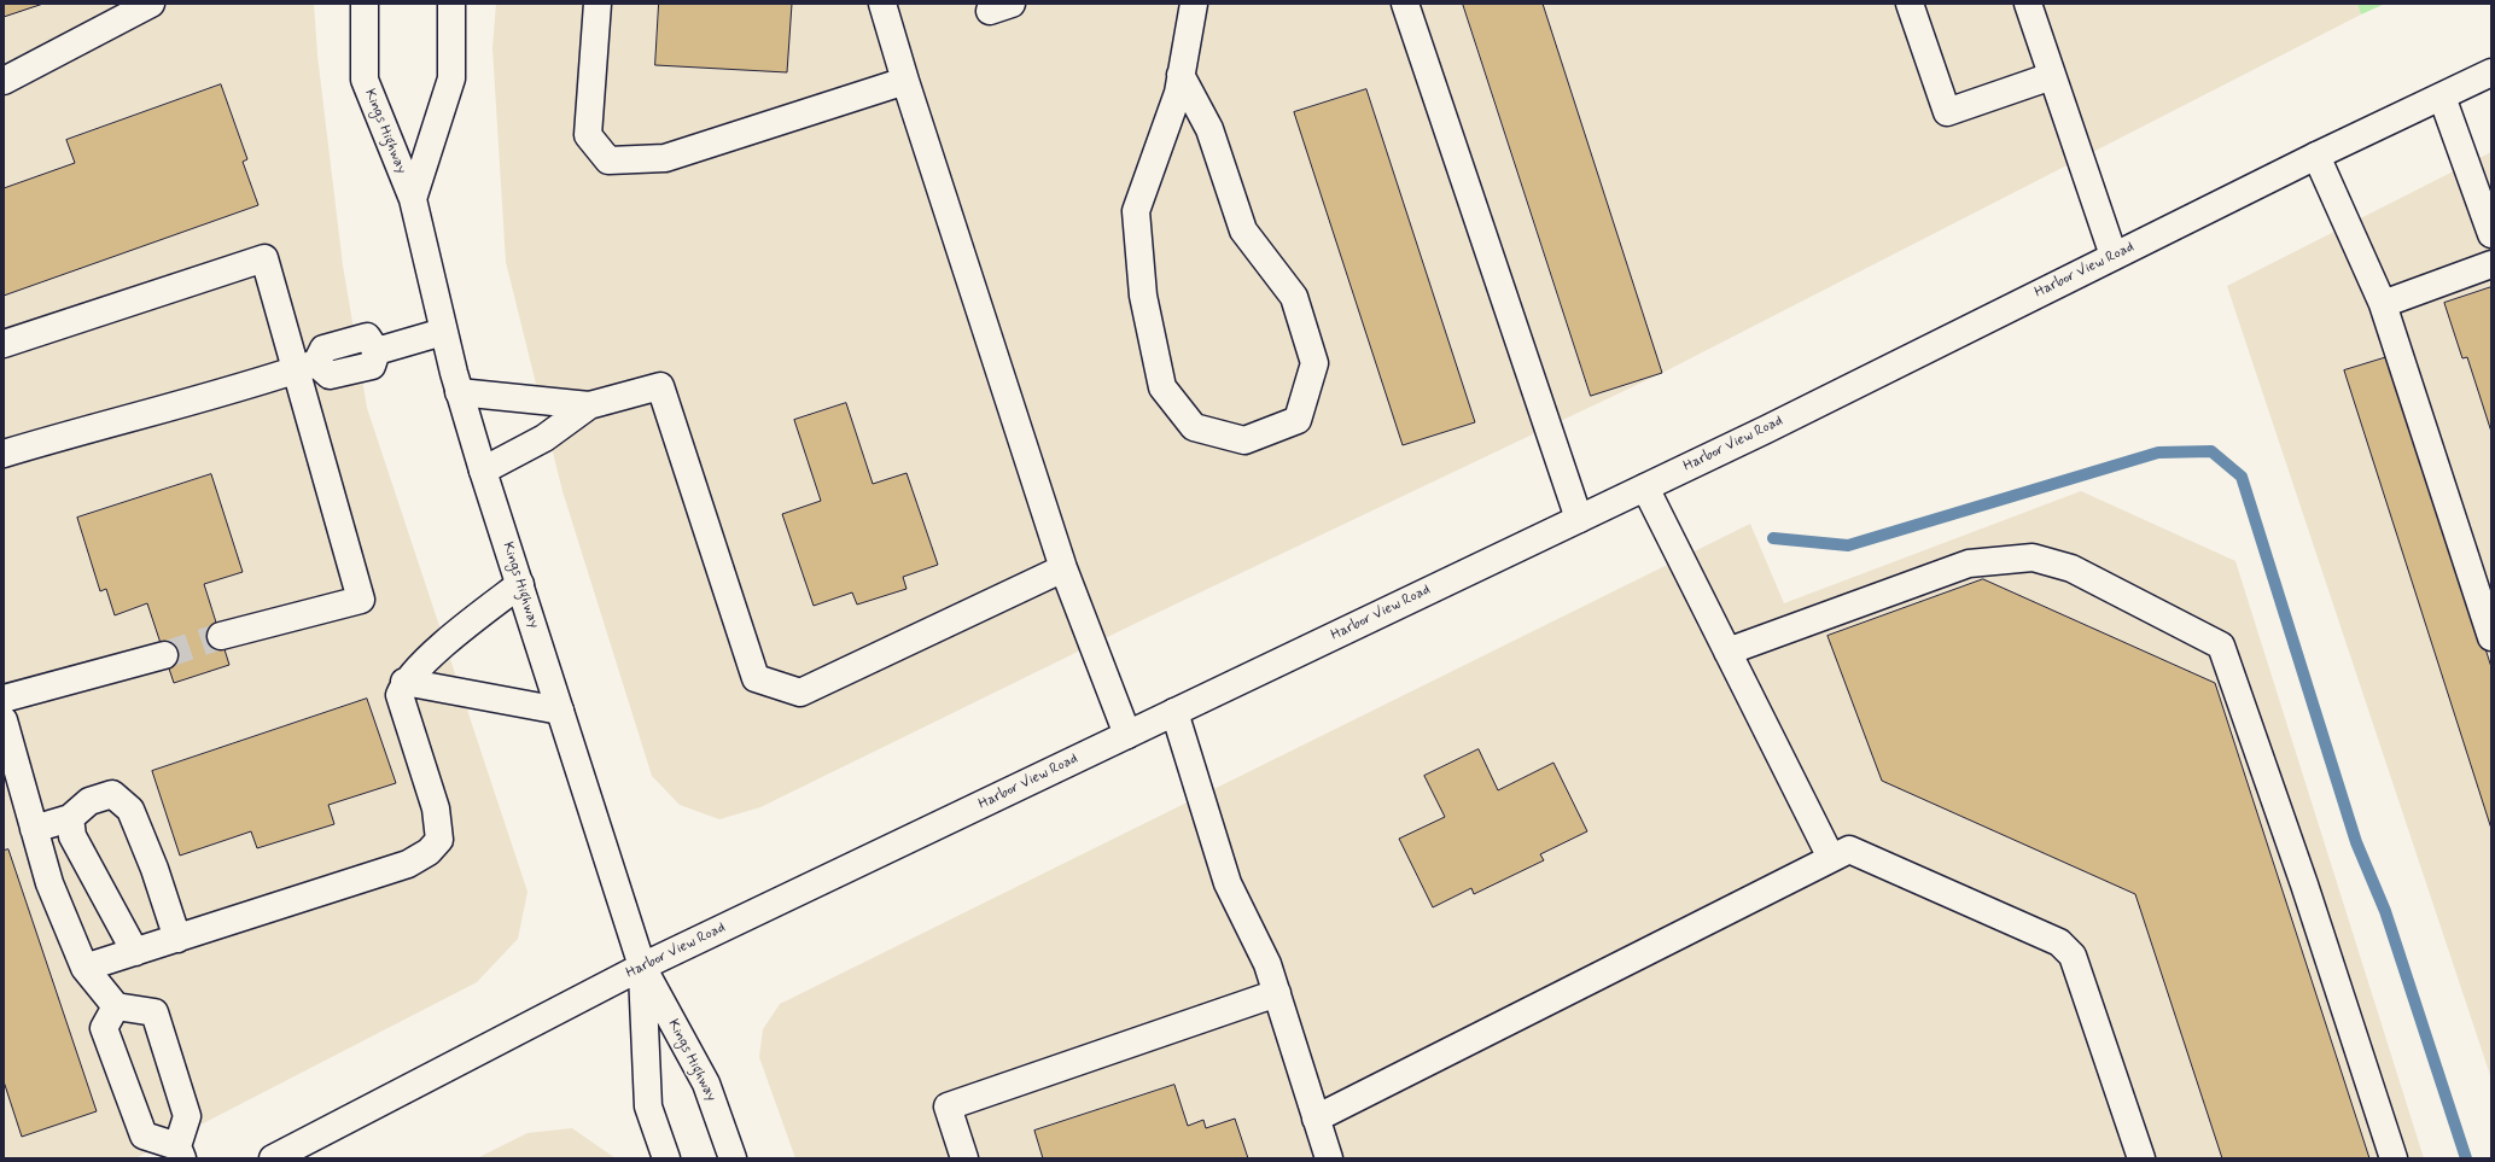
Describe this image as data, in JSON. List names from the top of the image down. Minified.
{"streets":{"main road":["Kings Highway","Harbor View Road"]},"crossings":[["Kings Highway","Harbor View Road"]]}
